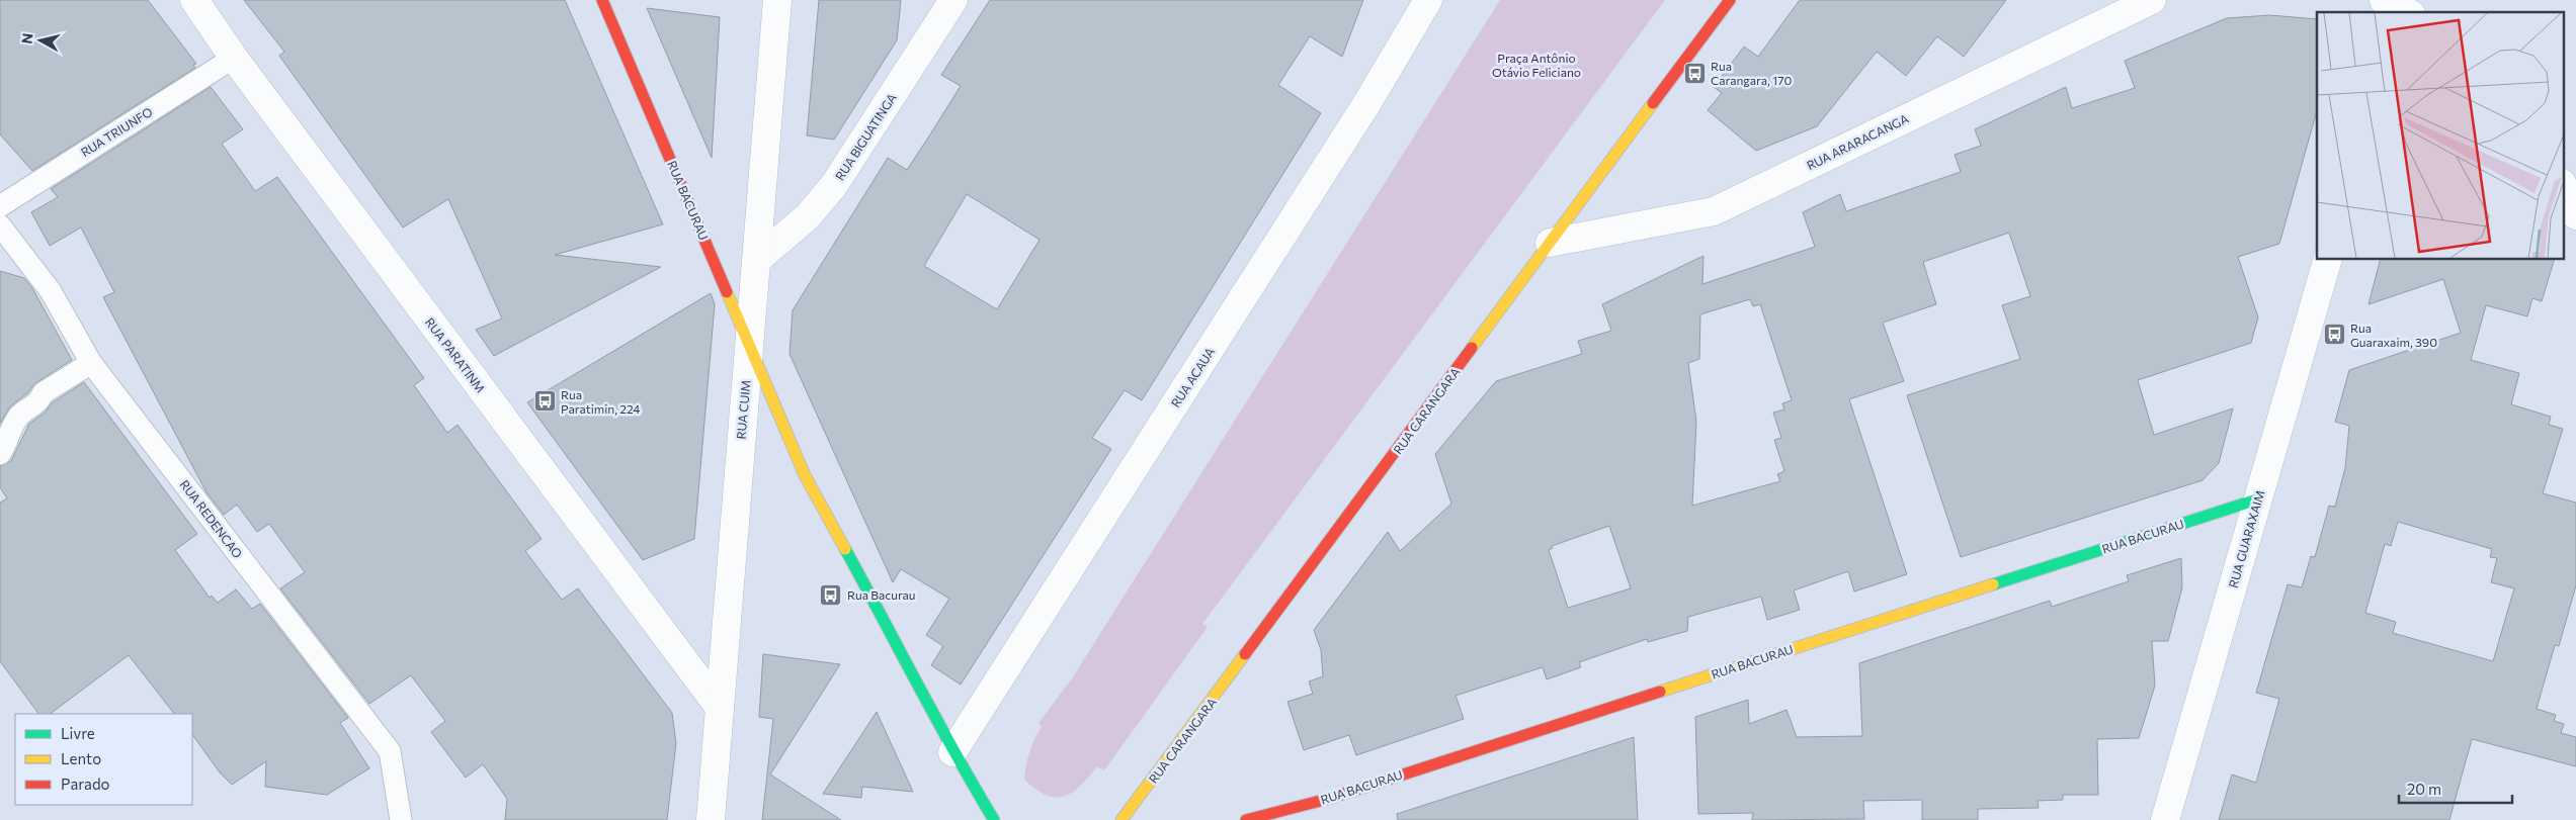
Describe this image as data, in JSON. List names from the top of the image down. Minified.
{"streets":{"street":["RUA BIGUATINGA","RUA ARARACANGA","RUA BACURAU","RUA PARATINM","RUA ACAUA","RUA CUIM","RUA CARANGARA","RUA GUARAXAIM"],"lane":["RUA TRIUNFO","RUA REDENCAO"]},"crossings":[["RUA TRIUNFO","RUA PARATINM"],["RUA BIGUATINGA","RUA CUIM"],["RUA ARARACANGA","RUA CARANGARA"],["RUA BACURAU","RUA ACAUA"],["RUA BACURAU","RUA CUIM"],["RUA BACURAU","RUA GUARAXAIM"],["RUA PARATINM","RUA CUIM"]],"parks":["Praça Antônio Otávio Feliciano"],"places":{"bus stop":["Rua Carangara, 170","Rua Guaraxaim, 390","Rua Paratimin, 224","Rua Bacurau"]},"legend":["Livre","Lento","Parado"],"scale_bar":"20 m","north":"left"}
